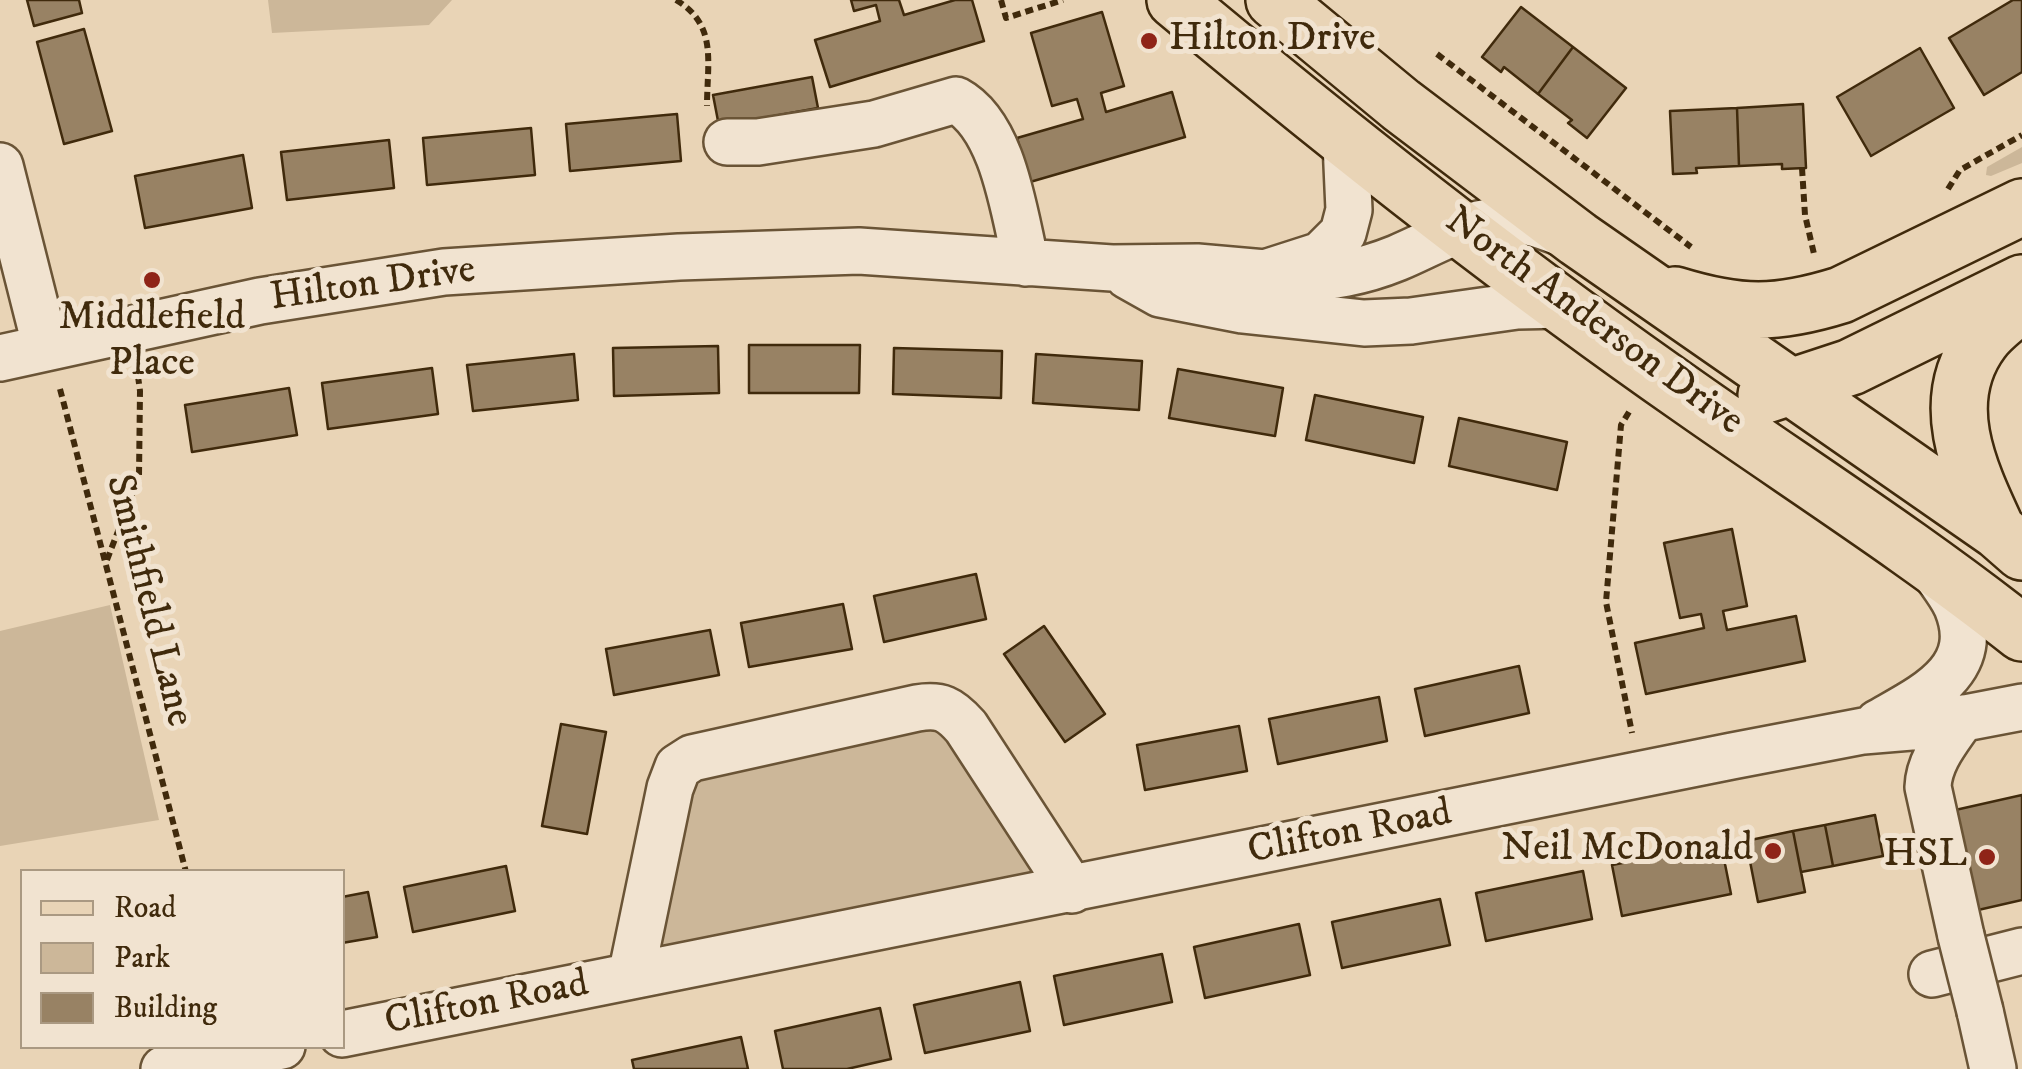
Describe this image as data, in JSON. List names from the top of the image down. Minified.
{"streets":{"main road":["North Anderson Drive"],"street":["Hilton Drive","Clifton Road"],"path":["Smithfield Lane"]},"crossings":[["Hilton Drive","North Anderson Drive"],["Hilton Drive","Smithfield Lane"],["North Anderson Drive","Clifton Road"]],"places":["Hilton Drive","Middlefield Place","Neil McDonald","HSL"],"legend":["Road","Park","Building"]}
